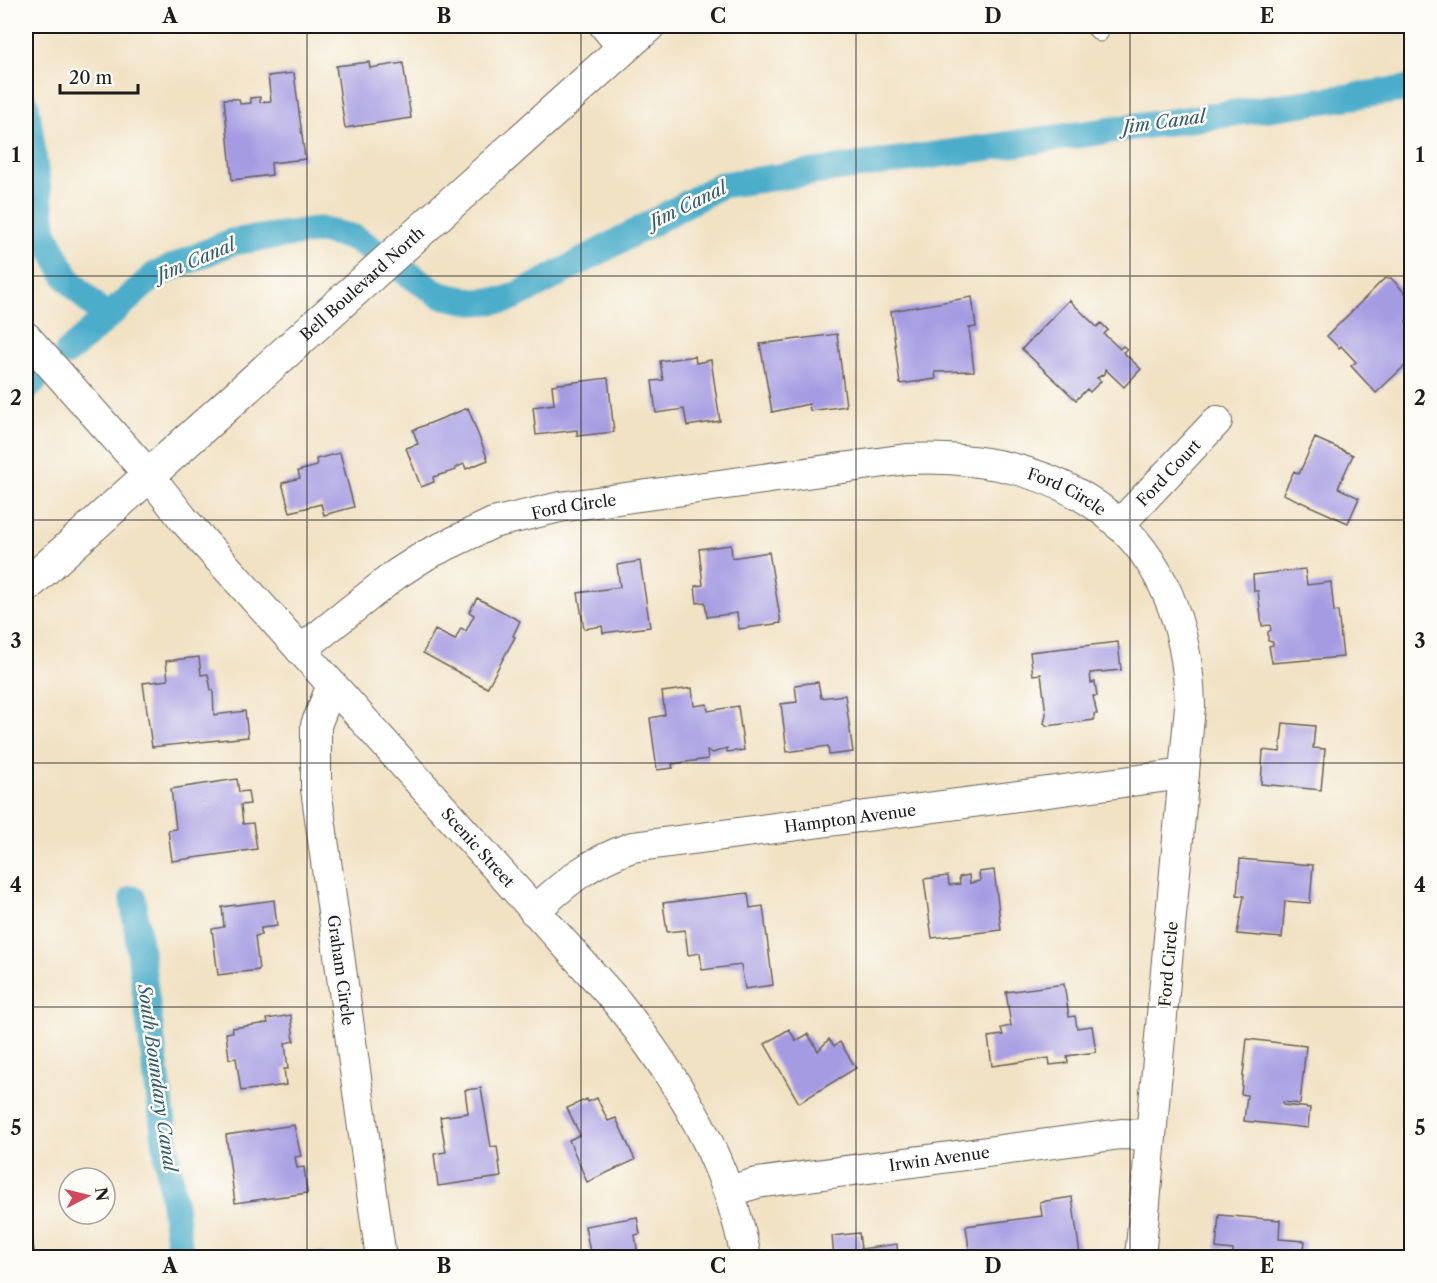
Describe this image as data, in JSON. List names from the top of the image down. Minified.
{"streets":{"street":["Bell Boulevard North","Ford Court","Ford Circle","Hampton Avenue","Scenic Street","Graham Circle","Irwin Avenue"]},"crossings":[["Bell Boulevard North","Scenic Street"],["Ford Court","Ford Circle"],["Ford Circle","Hampton Avenue"],["Ford Circle","Scenic Street"],["Ford Circle","Irwin Avenue"],["Hampton Avenue","Scenic Street"],["Scenic Street","Graham Circle"],["Scenic Street","Irwin Avenue"]],"water":["Jim Canal","South Boundary Canal"],"scale_bar":"20 m","north":"right","grid":{"columns":["A","B","C","D","E"],"rows":["1","2","3","4","5"]}}
